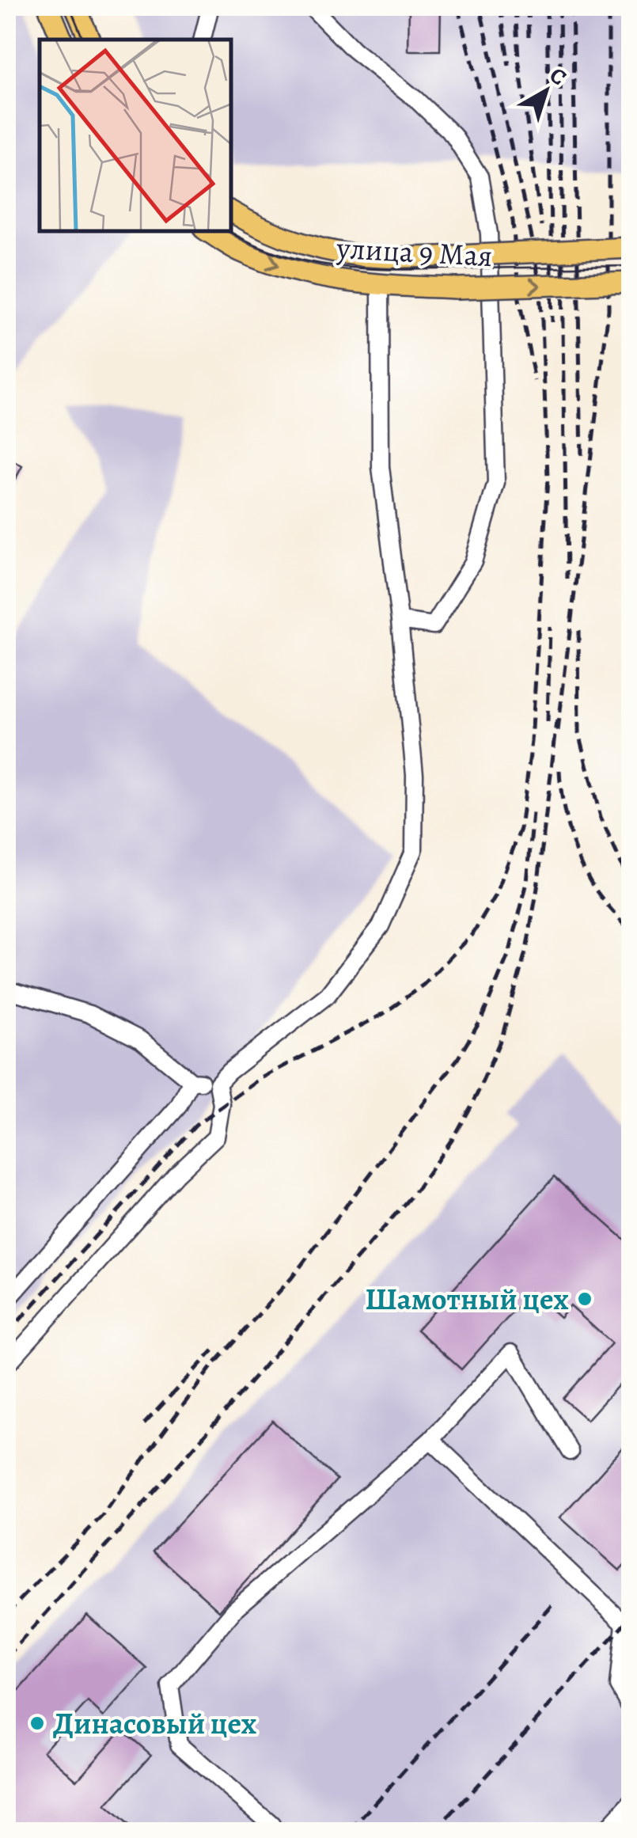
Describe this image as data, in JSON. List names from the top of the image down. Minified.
{"streets":{"main road":["улица 9 Мая"]},"places":["Шамотный цех","Динасовый цех"],"north":"top right"}
